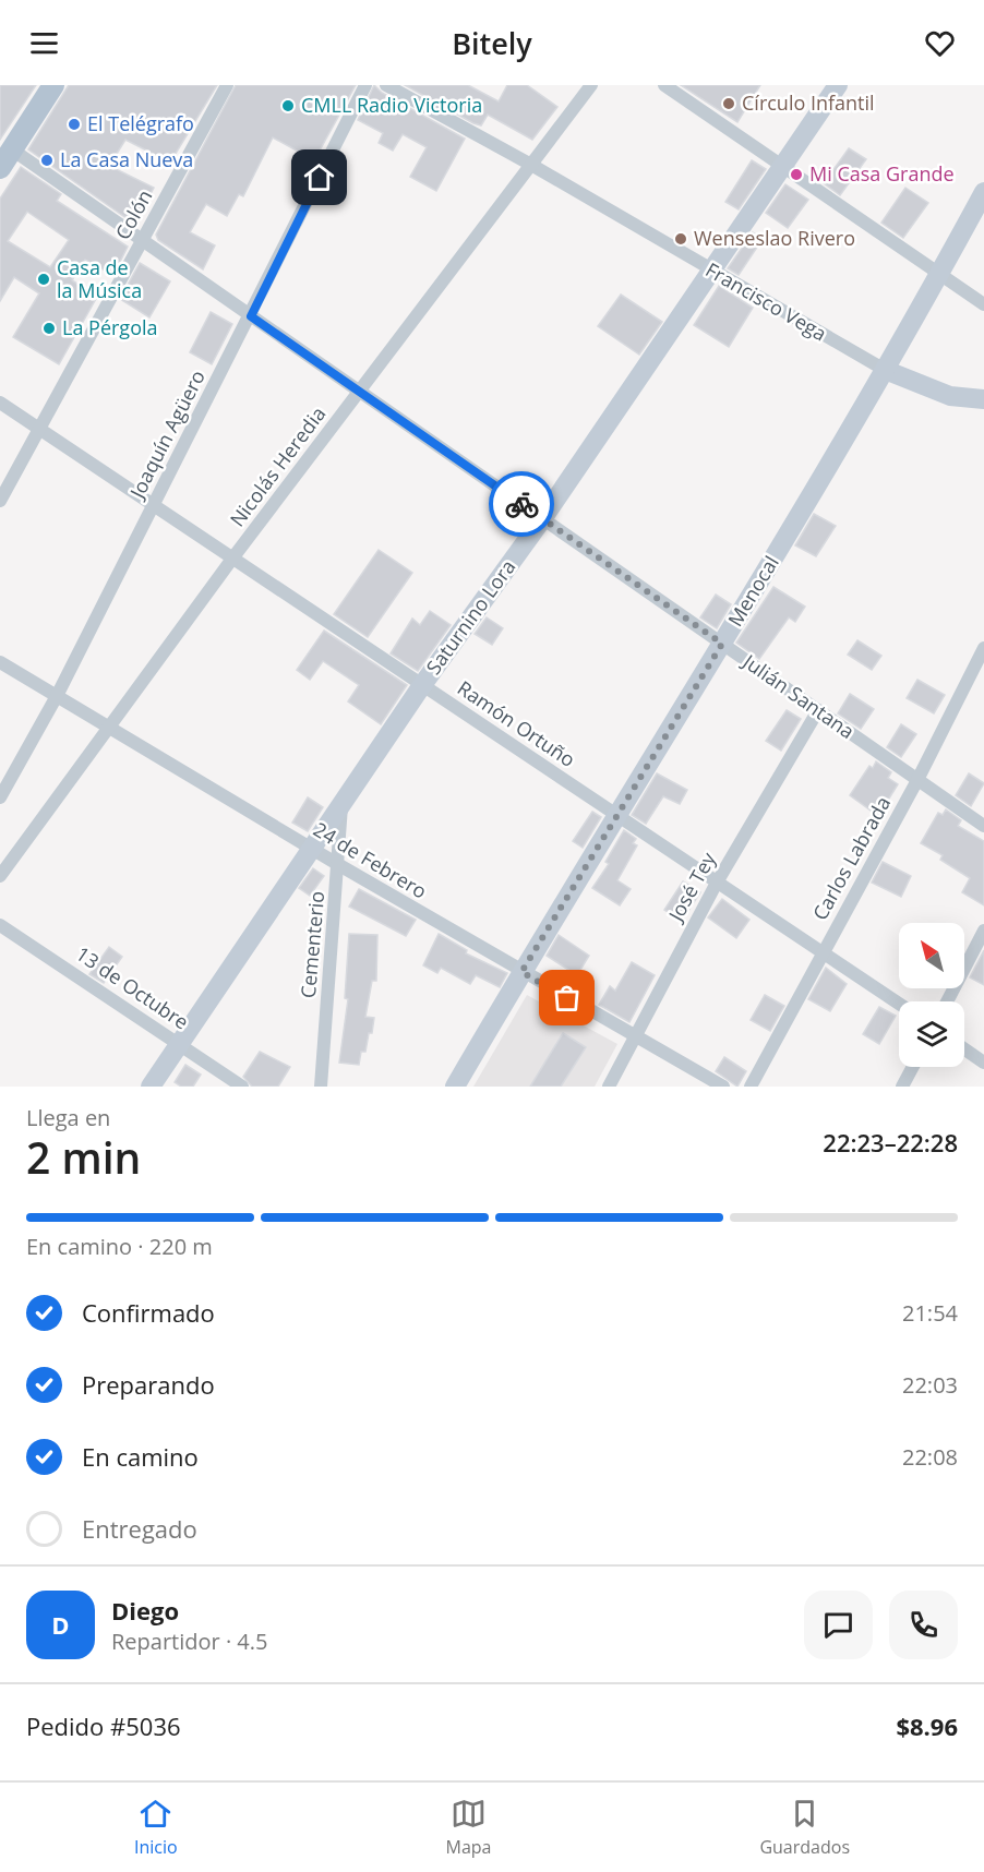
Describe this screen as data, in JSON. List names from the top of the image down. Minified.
{"streets":{"street":["Colón","Francisco Vega","Joaquín Agüero","Nicolás Heredia","Menocal","Saturnino Lora","Julián Santana","Ramón Ortuño","Carlos Labrada","24 de Febrero","José Tey","Cementerio","13 de Octubre"]},"crossings":[["Colón","Julián Santana"],["Colón","Ramón Ortuño"],["Francisco Vega","Nicolás Heredia"],["Francisco Vega","Menocal"],["Francisco Vega","Saturnino Lora"],["Joaquín Agüero","Julián Santana"],["Joaquín Agüero","Ramón Ortuño"],["Joaquín Agüero","24 de Febrero"],["Nicolás Heredia","Julián Santana"],["Nicolás Heredia","Ramón Ortuño"],["Nicolás Heredia","24 de Febrero"],["Menocal","Julián Santana"],["Menocal","Ramón Ortuño"],["Menocal","24 de Febrero"],["Saturnino Lora","Julián Santana"],["Saturnino Lora","Ramón Ortuño"],["Saturnino Lora","24 de Febrero"],["Saturnino Lora","Cementerio"],["Saturnino Lora","13 de Octubre"],["Julián Santana","Carlos Labrada"],["Julián Santana","José Tey"],["Ramón Ortuño","Carlos Labrada"],["Ramón Ortuño","José Tey"],["24 de Febrero","José Tey"],["24 de Febrero","Cementerio"]],"places":["Círculo Infantil","CMLL Radio Victoria","El Telégrafo","La Casa Nueva","Mi Casa Grande","Wenseslao Rivero","Casa de la Música","La Pérgola"],"north":"top left","page":{"header":"Bitely","heading":["2 min","Llega en","22:23–22:28"],"panel":["Diego","Repartidor · 4.5","Pedido #5036","$8.96"],"bar":"En camino · 220 m","list":[["Confirmado","21:54"],["Preparando","22:03"],["En camino","22:08"],"Entregado"],"round":"D","tabs":["Inicio","Mapa","Guardados"]}}
